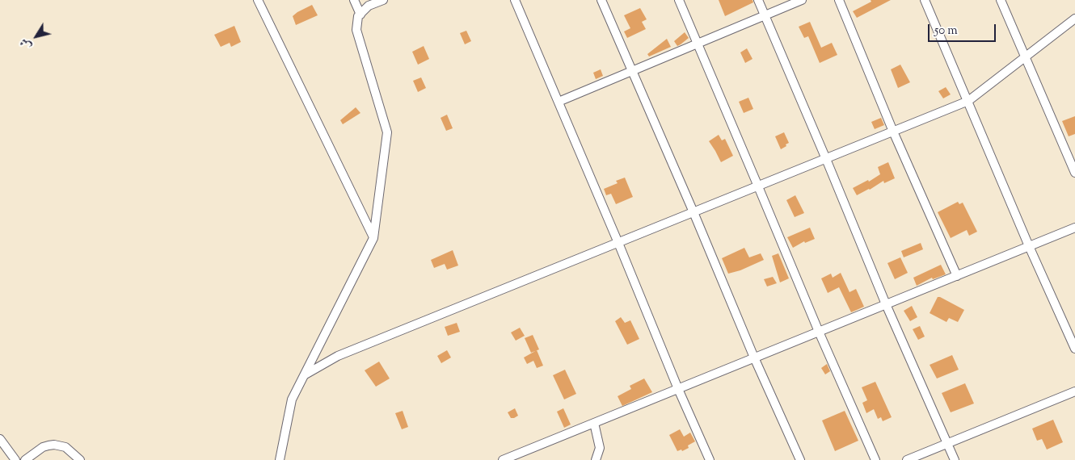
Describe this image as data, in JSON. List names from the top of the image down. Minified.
{"scale_bar":"50 m","north":"bottom left"}
